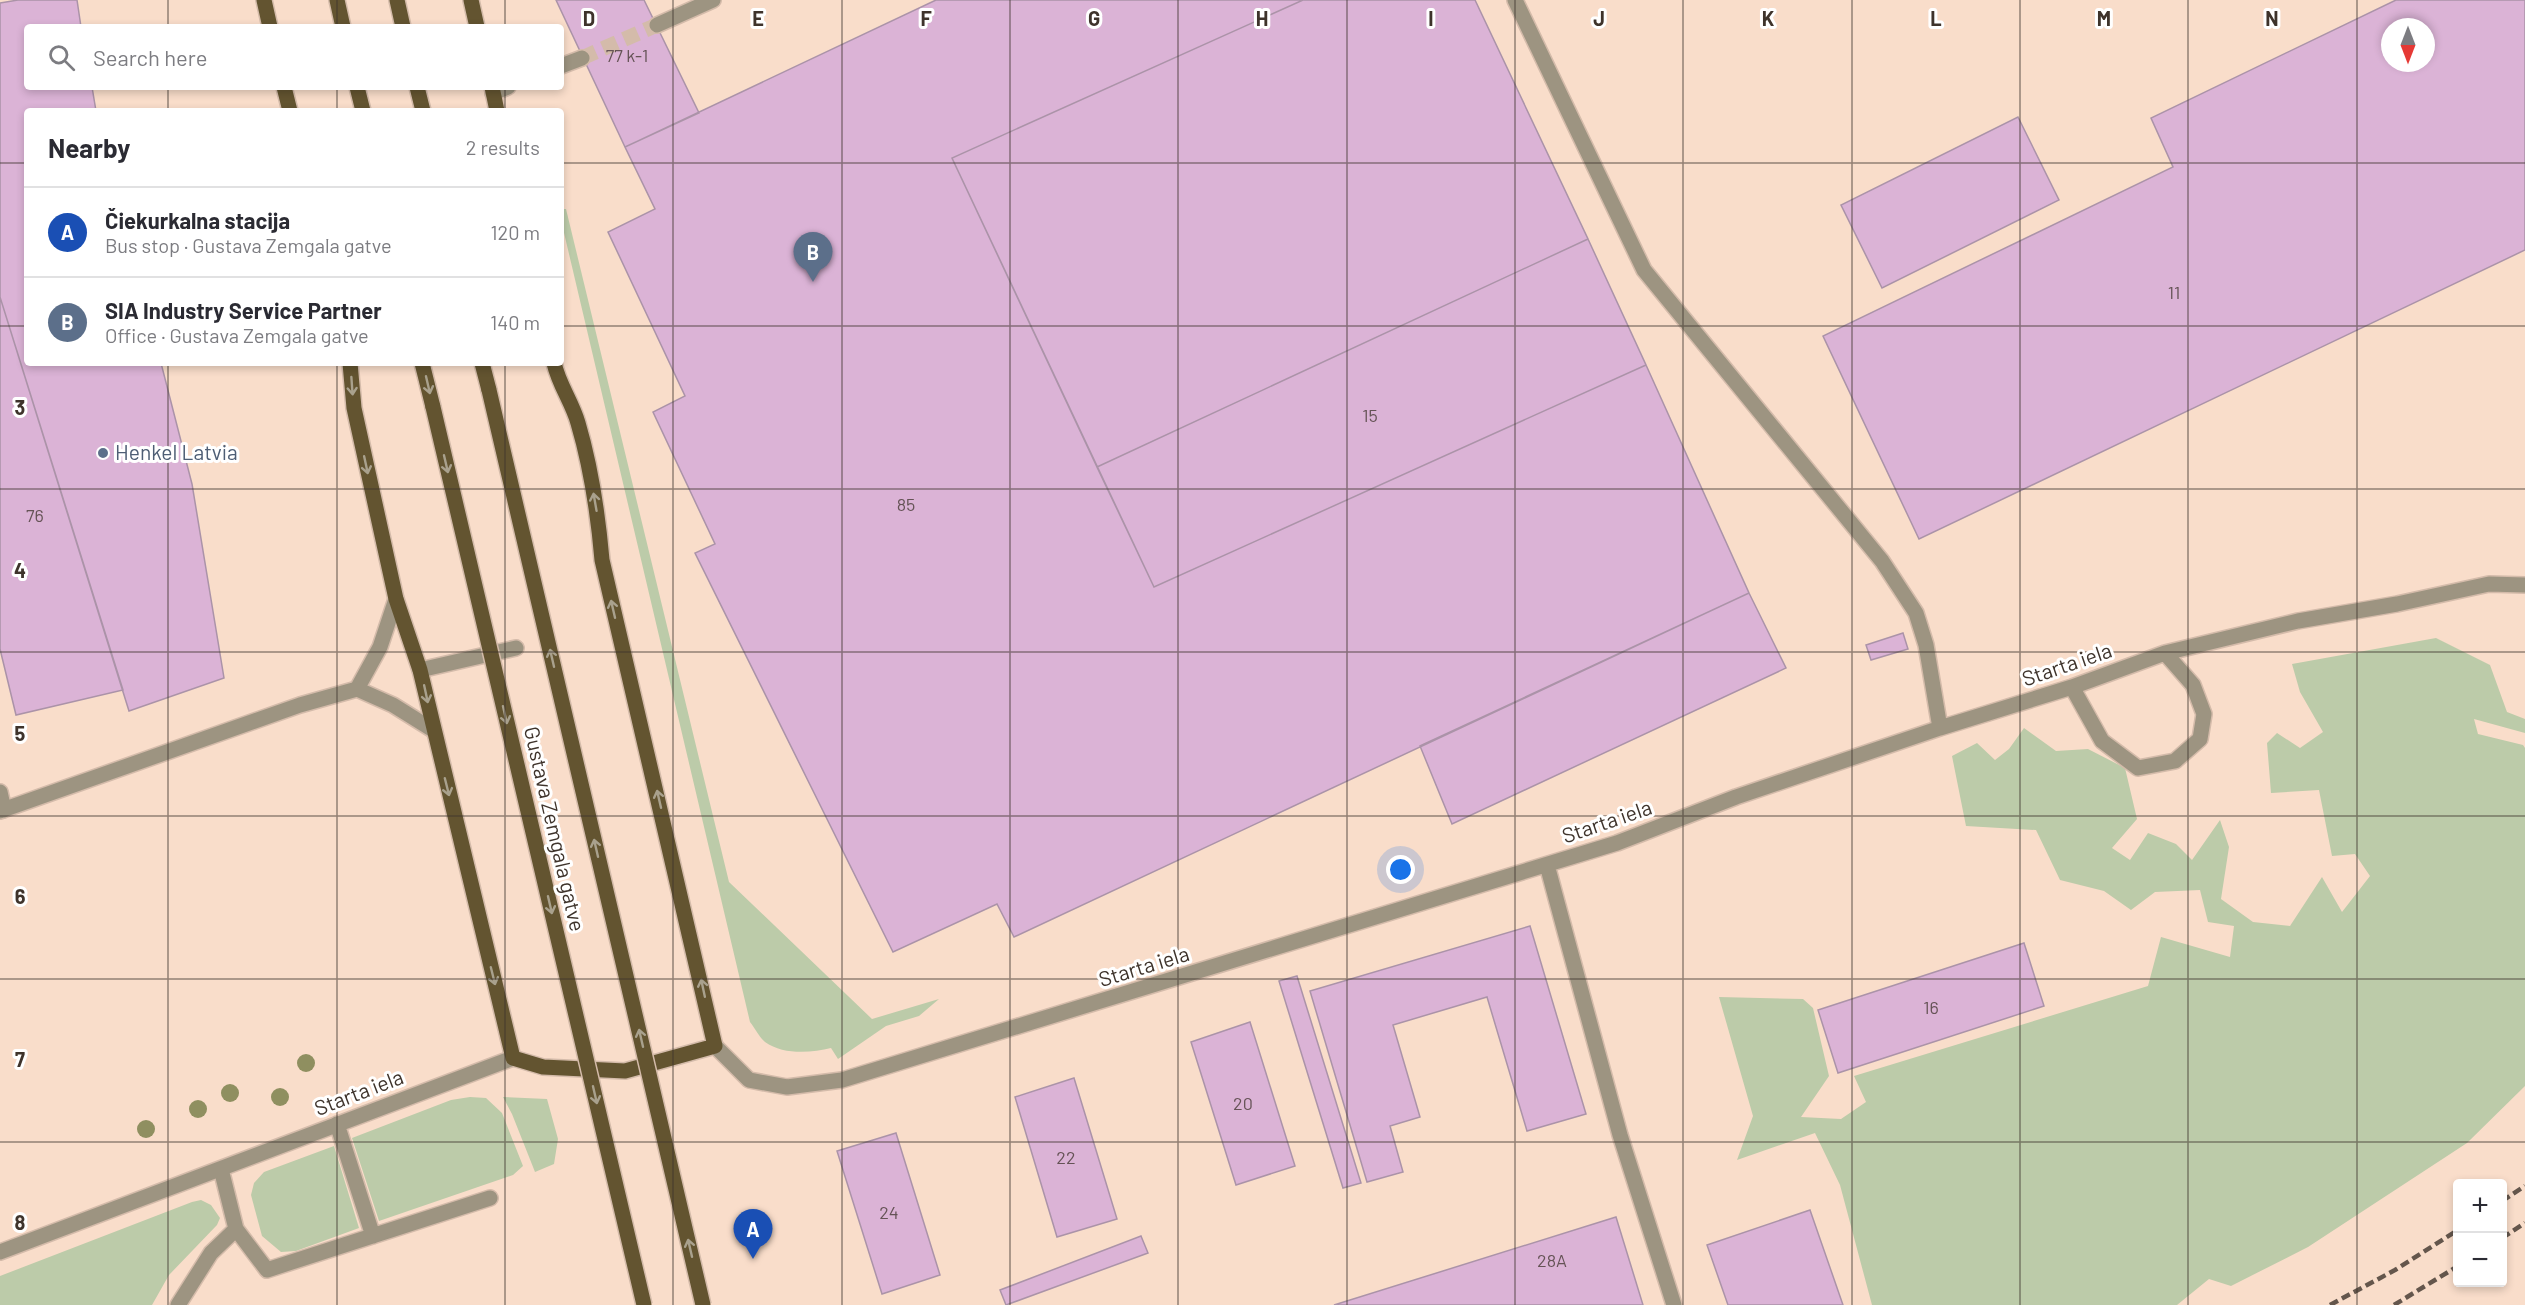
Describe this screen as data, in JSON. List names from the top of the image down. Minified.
{"streets":{"main road":["Gustava Zemgala gatve"],"street":["Starta iela"]},"places":["Henkel Latvia"],"house_numbers":["77 k-1","11","15","85","76","16","20","22","24","28A"],"north":"bottom","page":{"search":"Search here","heading":["Nearby","2 results"],"list":[{"mark":"A","name":"Čiekurkalna stacija","note":"Bus stop · Gustava Zemgala gatve","value":"120 m"},{"mark":"B","name":"SIA Industry Service Partner","note":"Office · Gustava Zemgala gatve","value":"140 m"}],"pins":["B","A"],"map_buttons":["+","−"]},"grid":{"columns":["D","E","F","G","H","I","J","K","L","M","N"],"rows":["3","4","5","6","7","8"]}}
